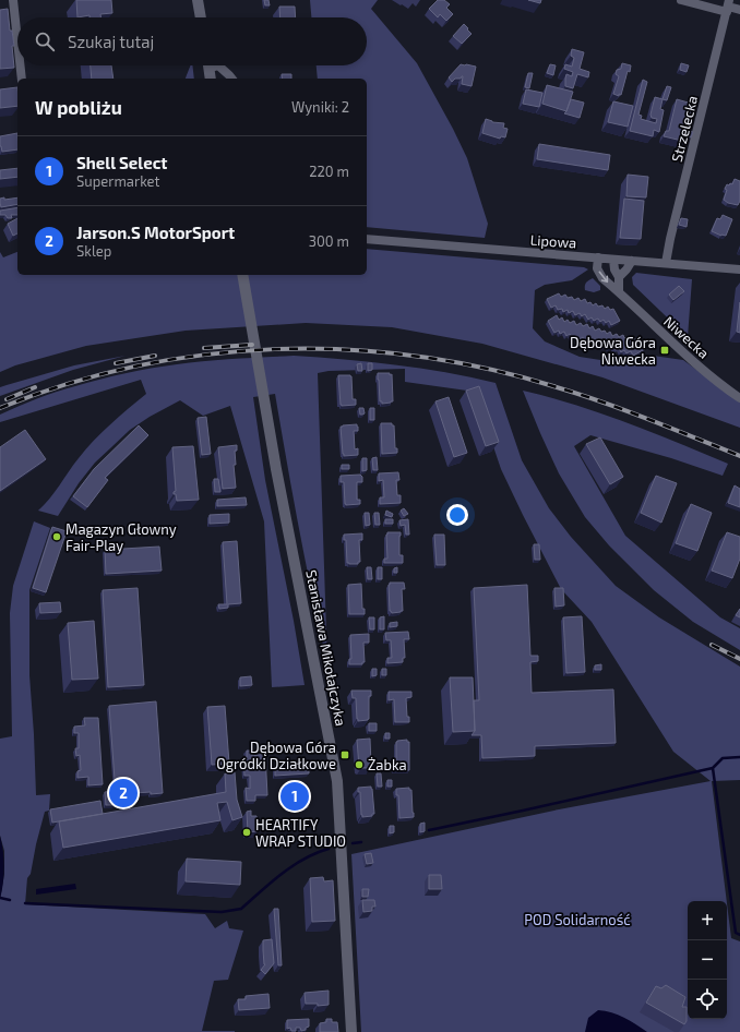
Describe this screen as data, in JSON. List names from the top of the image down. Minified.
{"streets":{"street":["Strzelecka","Lipowa","Niwecka","Stanisława Mikołajczyka"]},"crossings":[["Strzelecka","Lipowa"],["Lipowa","Niwecka"]],"parks":["POD Solidarność"],"places":{"transit":["Dębowa Góra Niwecka","Dębowa Góra Ogródki Działkowe"],"other":["Magazyn Głowny Fair-Play","Żabka","HEARTIFY WRAP STUDIO"]},"page":{"search":"Szukaj tutaj","heading":["W pobliżu","Wyniki: 2"],"list":[{"mark":"1","name":"Shell Select","note":"Supermarket","value":"220 m"},{"mark":"2","name":"Jarson.S MotorSport","note":"Sklep","value":"300 m"}],"pins":["2","1"],"map_buttons":["+","−"]}}
